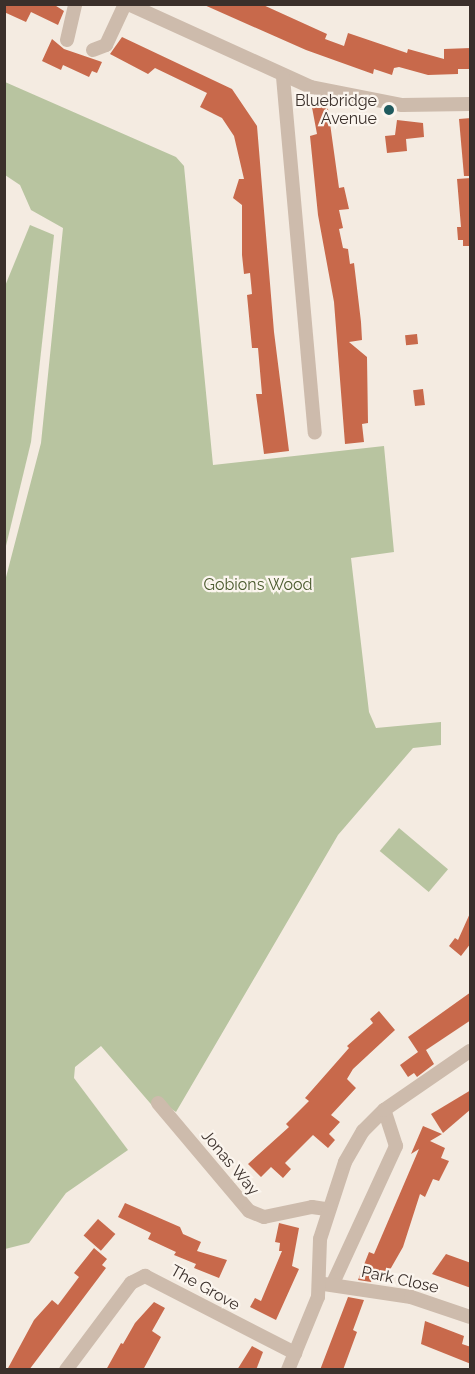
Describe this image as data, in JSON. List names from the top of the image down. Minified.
{"streets":{"street":["Jonas Way","Park Close","The Grove"]},"parks":["Gobions Wood"],"places":["Bluebridge Avenue"]}
